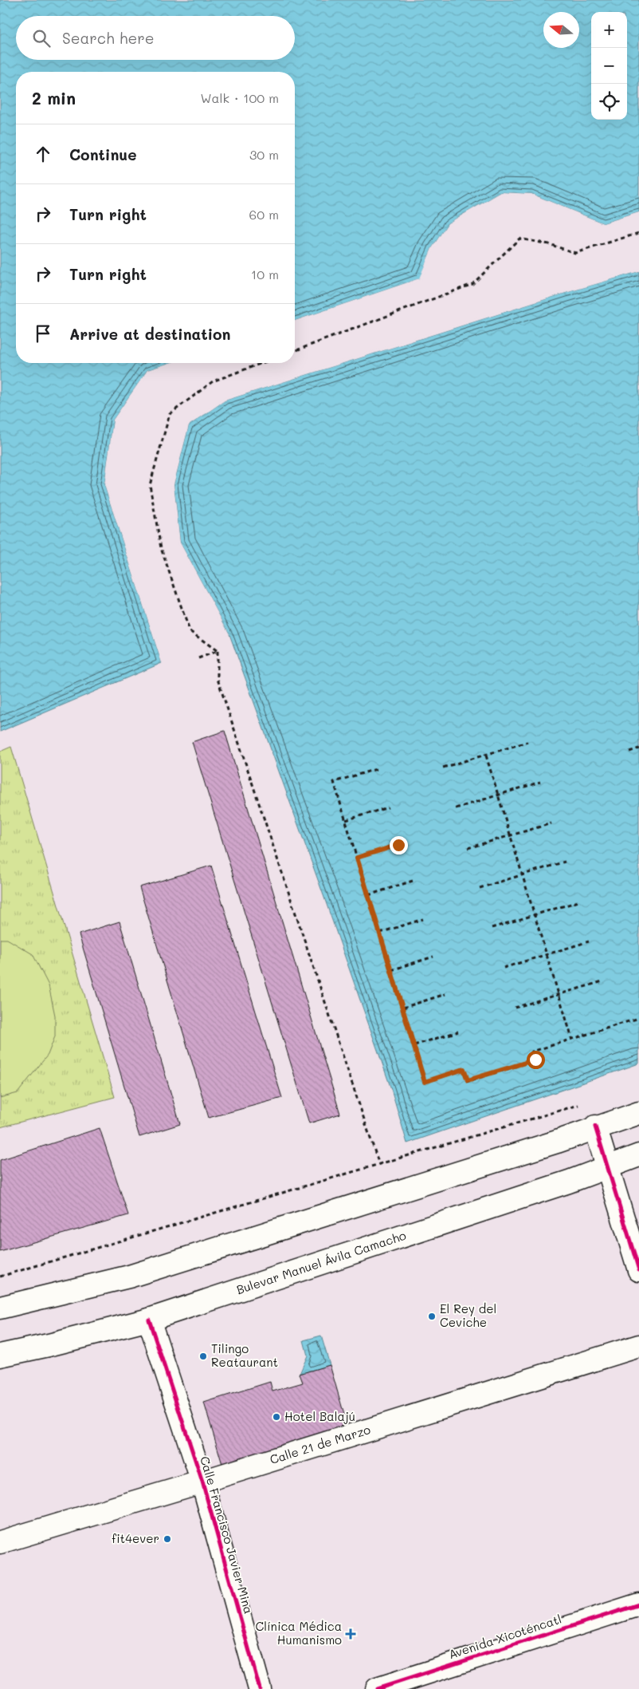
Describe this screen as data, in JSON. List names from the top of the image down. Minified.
{"streets":{"main road":["Bulevar Manuel Ávila Camacho","Calle 21 de Marzo","Calle Francisco Javier Mina","Avenida Xicoténcatl"]},"crossings":[["Bulevar Manuel Ávila Camacho","Calle Francisco Javier Mina"],["Calle 21 de Marzo","Calle Francisco Javier Mina"]],"places":{"other":["El Rey del Ceviche","Tilingo Reataurant","Hotel Balajú","fit4ever"],"health":["Clínica Médica Humanismo"]},"north":"left","page":{"map_buttons":["+","−"],"search":"Search here","heading":["2 min","Walk · 100 m"],"list":[["Continue","30 m"],["Turn right","60 m"],["Turn right","10 m"],"Arrive at destination"]}}
